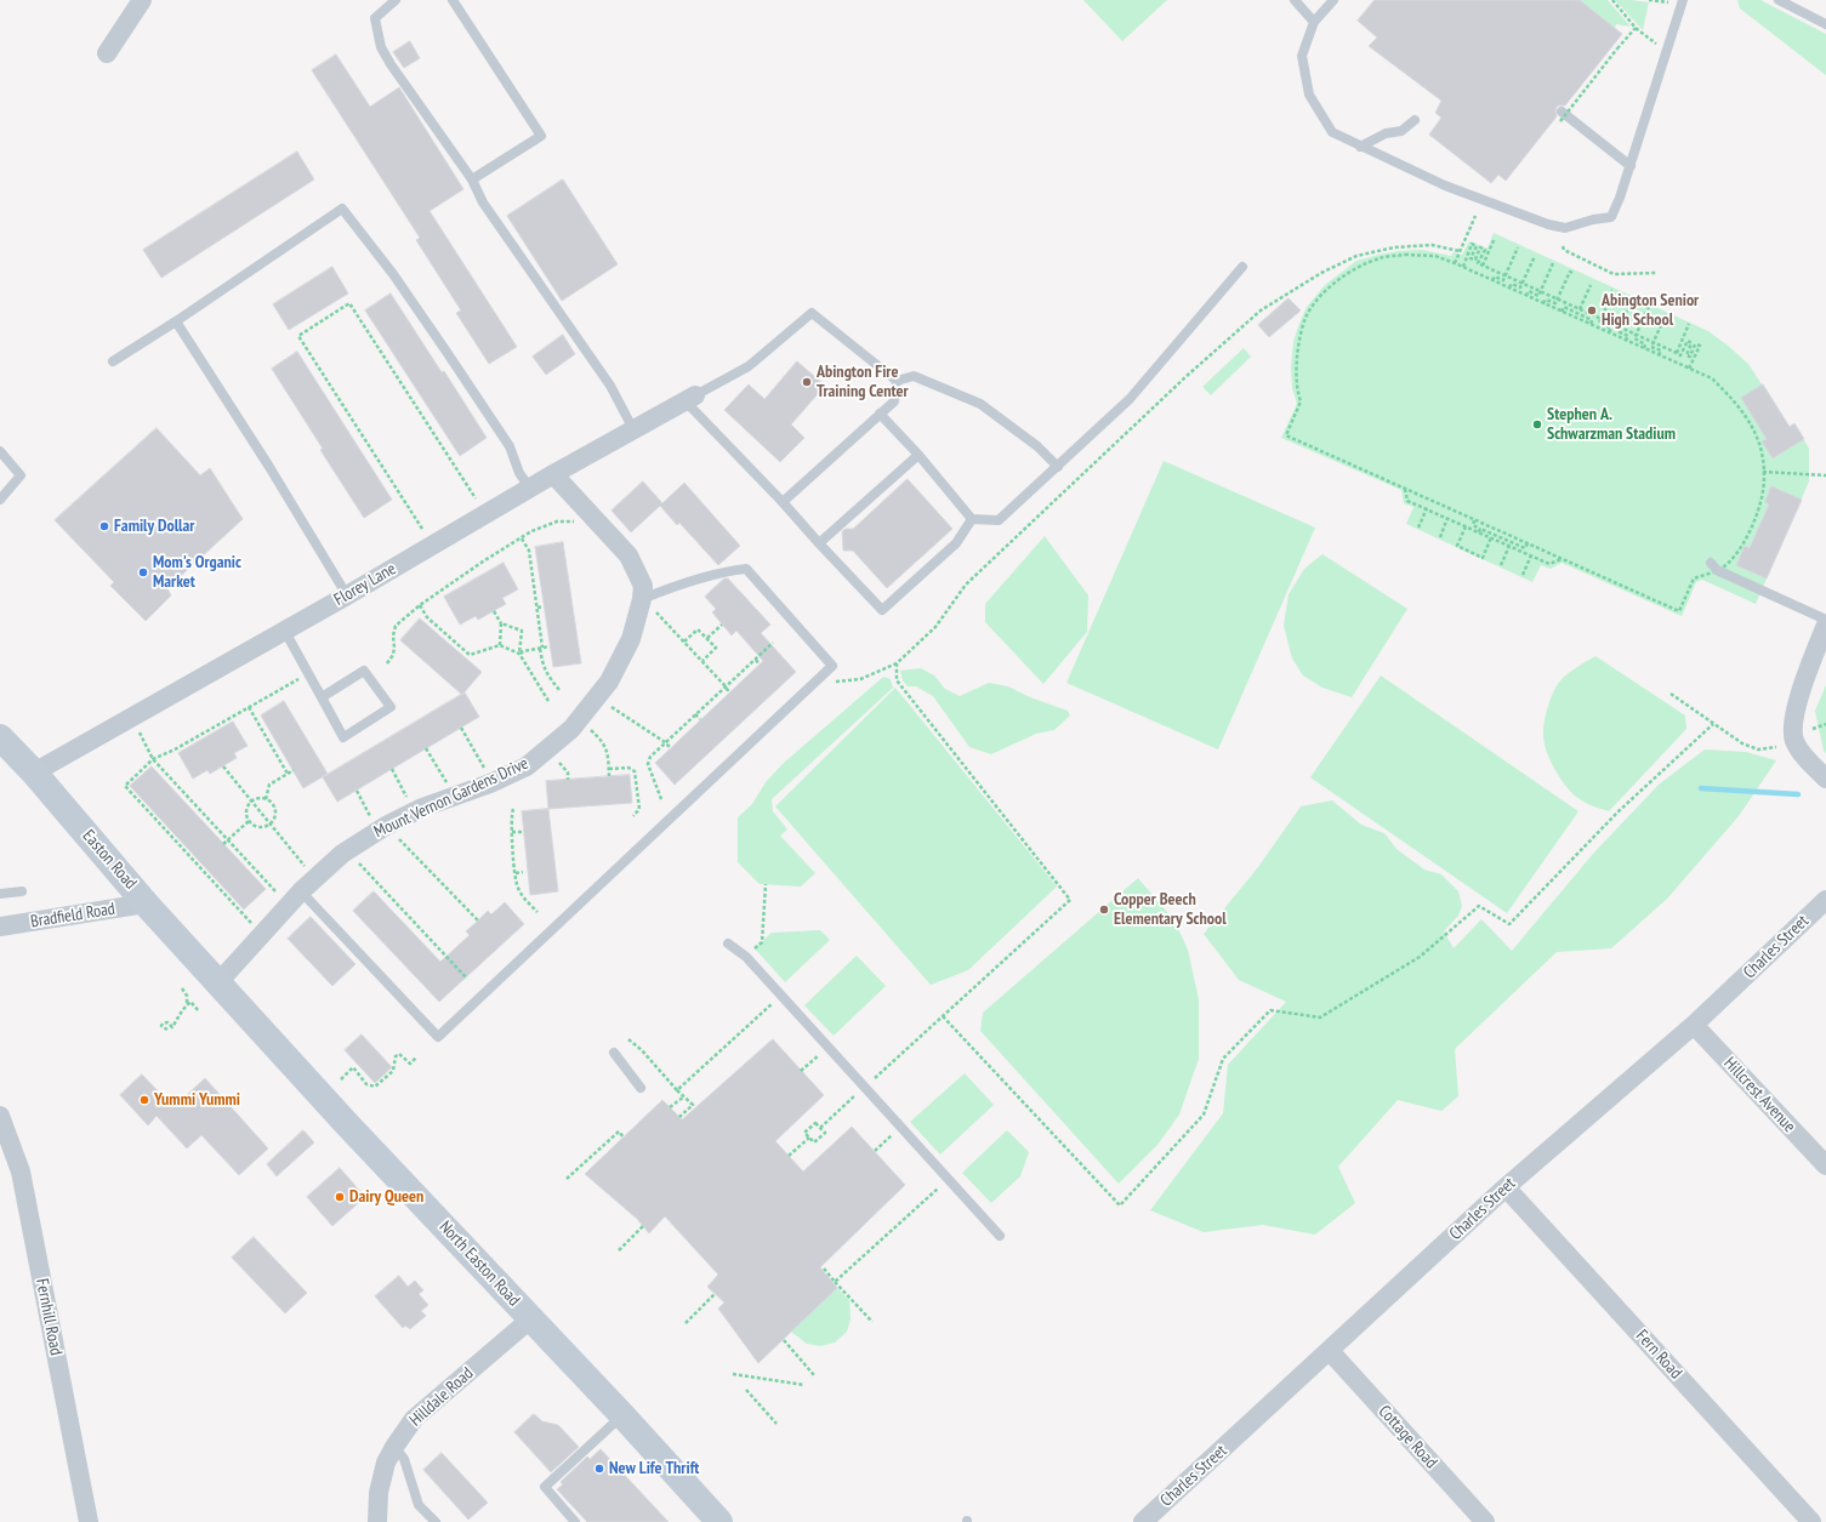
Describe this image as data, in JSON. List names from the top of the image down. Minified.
{"streets":{"main road":["Easton Road","North Easton Road"],"street":["Florey Lane","Mount Vernon Gardens Drive","Bradfield Road","Charles Street","Hillcrest Avenue","Fernhill Road","Fern Road","Hilldale Road","Cottage Road"]},"crossings":[["Florey Lane","Mount Vernon Gardens Drive"],["Florey Lane","Easton Road"],["Mount Vernon Gardens Drive","Easton Road"],["Mount Vernon Gardens Drive","North Easton Road"],["Easton Road","Bradfield Road"],["Easton Road","North Easton Road"],["Charles Street","Hillcrest Avenue"],["Charles Street","Fern Road"],["Charles Street","Cottage Road"],["North Easton Road","Hilldale Road"]],"places":["Abington Senior High School","Abington Fire Training Center","Stephen A. Schwarzman Stadium","Family Dollar","Mom's Organic Market","Copper Beech Elementary School","Yummi Yummi","Dairy Queen","New Life Thrift"]}
